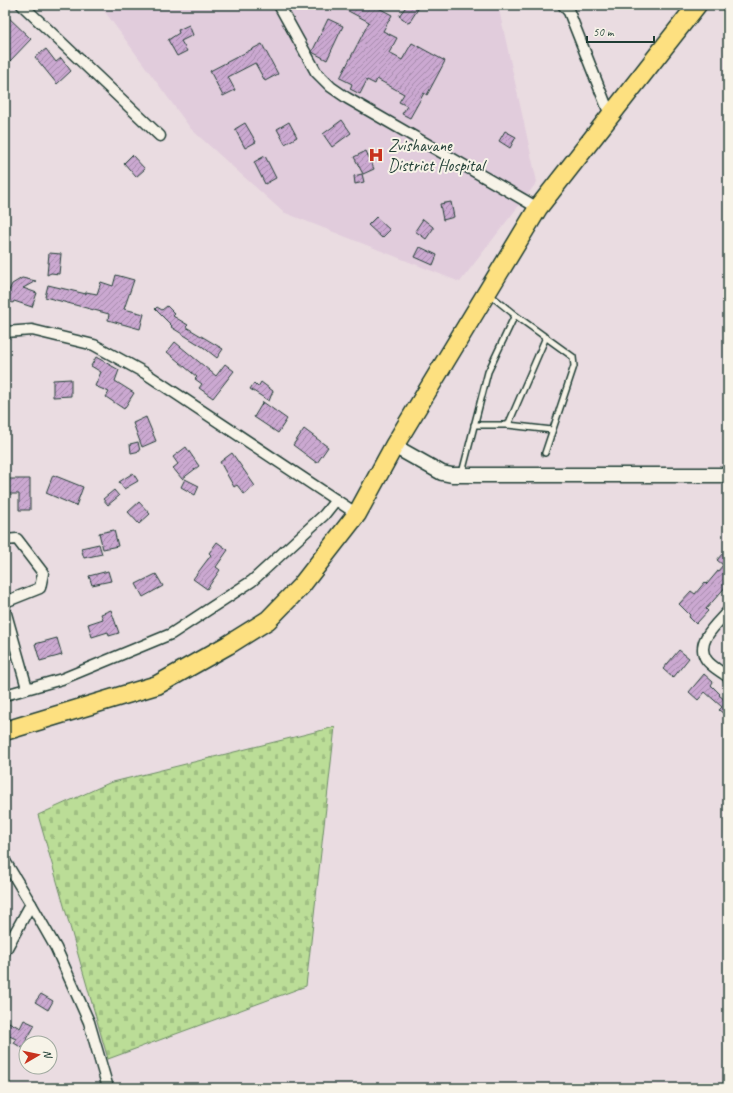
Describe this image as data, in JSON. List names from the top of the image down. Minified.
{"places":{"hospital":["Zvishavane District Hospital"]},"scale_bar":"50 m","north":"right"}
